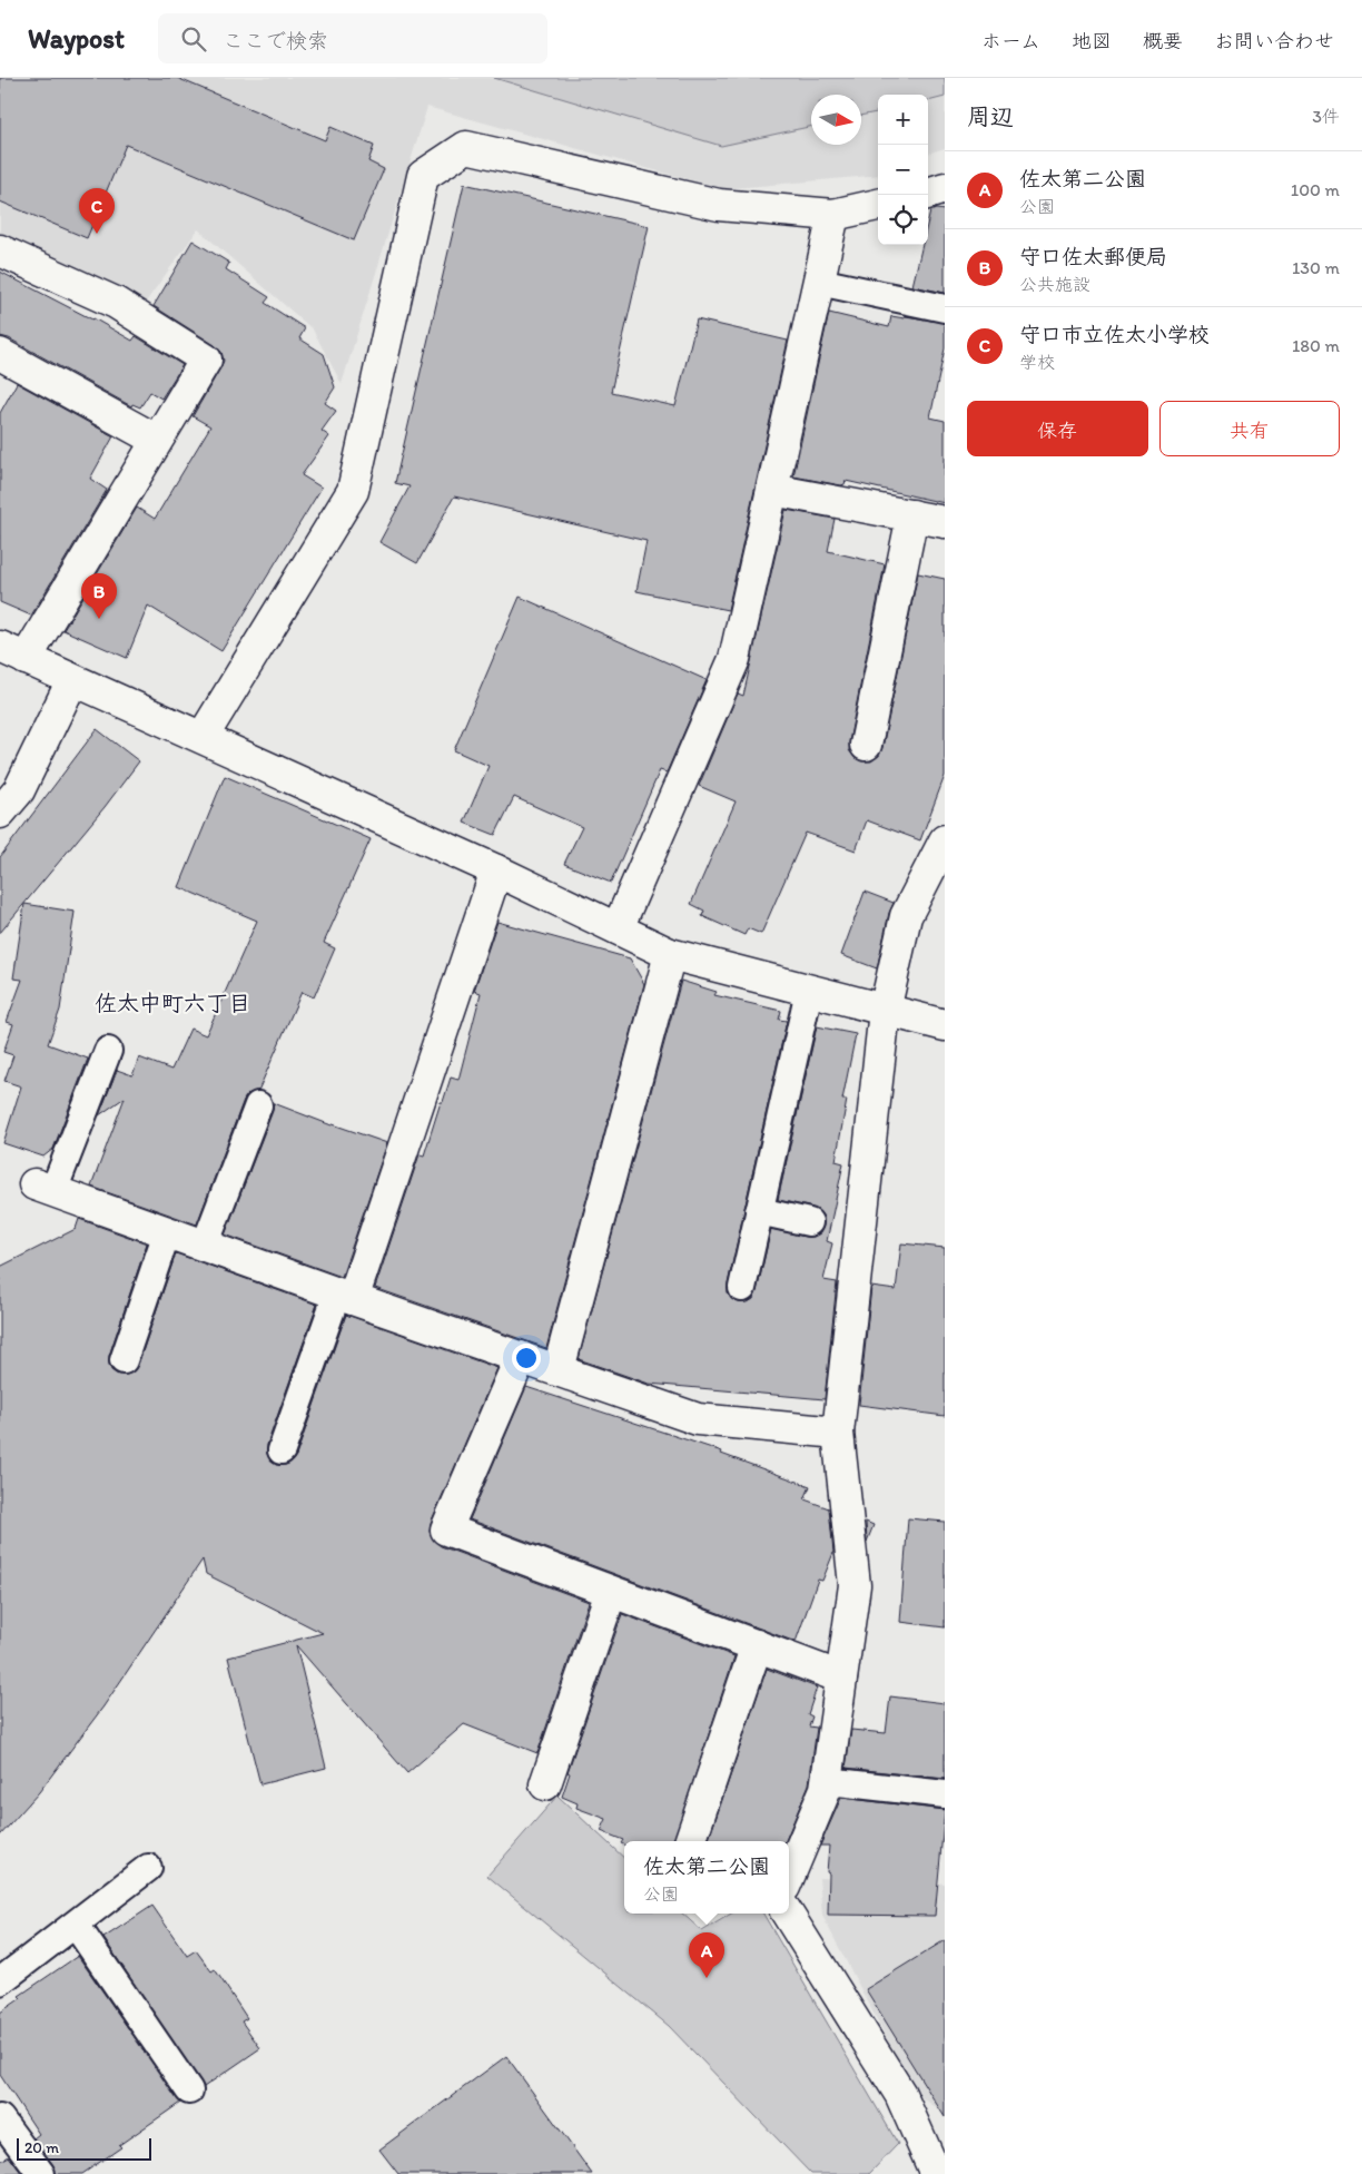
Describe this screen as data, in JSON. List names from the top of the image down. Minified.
{"districts":["佐太中町六丁目"],"scale_bar":"20 m","north":"right","page":{"header":"Waypost","search":"ここで検索","nav":["ホーム","地図","概要","お問い合わせ"],"heading":["周辺","3件"],"map_buttons":["+","−"],"list":[{"mark":"A","name":"佐太第二公園","note":"公園","value":"100 m"},{"mark":"B","name":"守口佐太郵便局","note":"公共施設","value":"130 m"},{"mark":"C","name":"守口市立佐太小学校","note":"学校","value":"180 m"}],"pins":["C","B","A"],"buttons":["保存","共有"],"popup":["佐太第二公園","公園"],"scale":"20 m"}}
